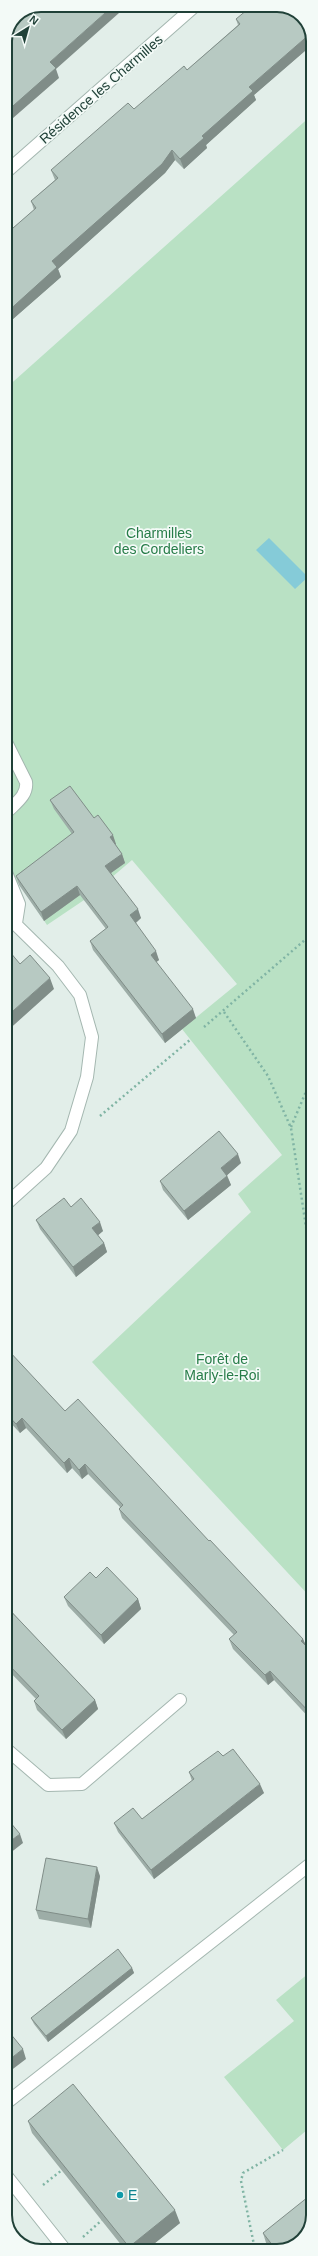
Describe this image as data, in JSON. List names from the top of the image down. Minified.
{"streets":{"street":["Résidence les Charmilles"]},"parks":["Charmilles des Cordeliers","Forêt de Marly-le-Roi"],"places":["E"],"north":"top right"}
